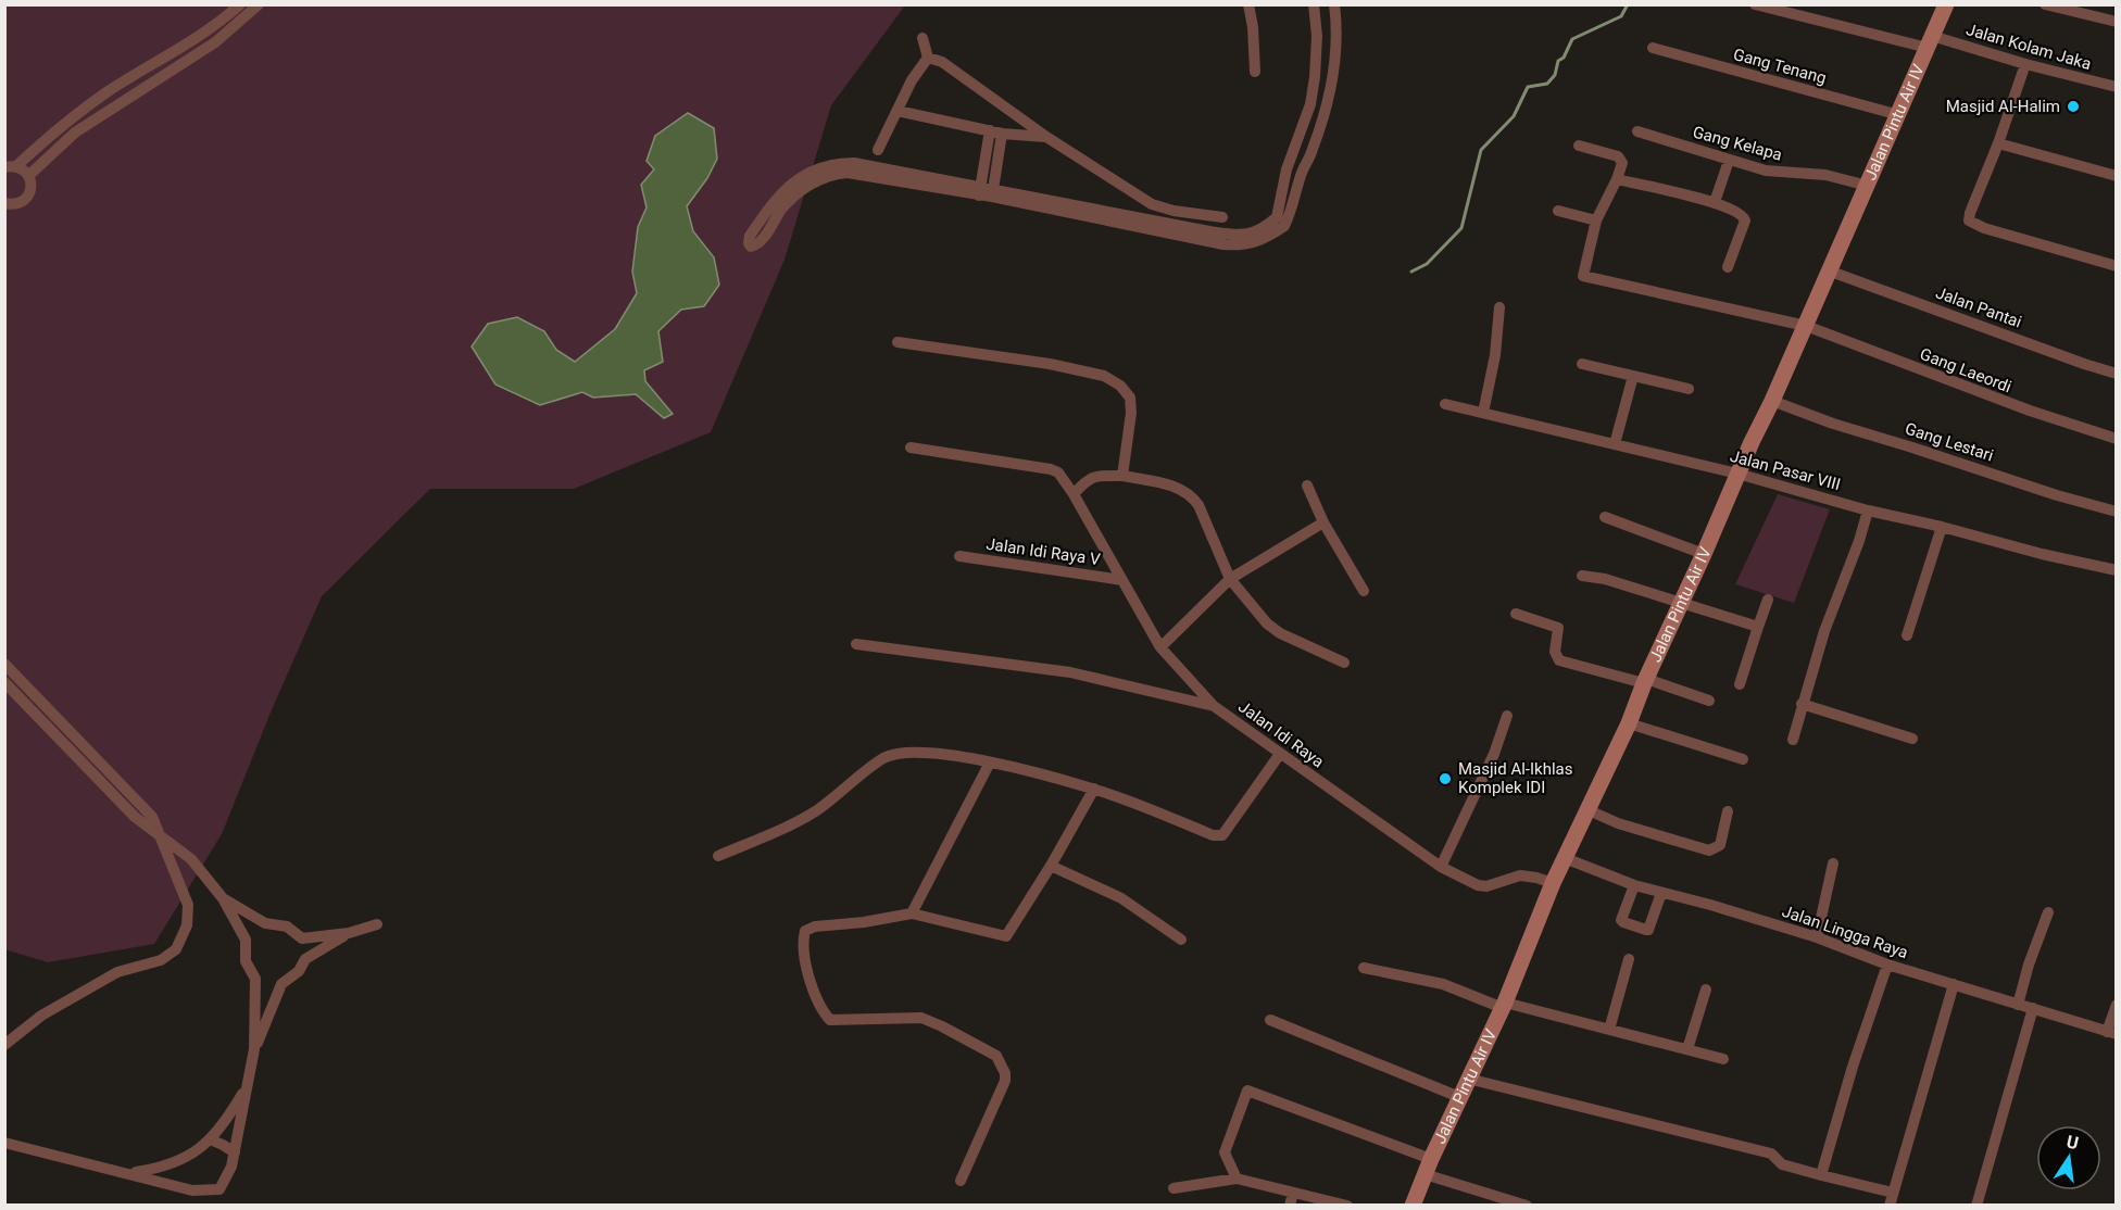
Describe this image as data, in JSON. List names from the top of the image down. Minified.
{"streets":{"main road":["Jalan Pintu Air IV"],"street":["Jalan Kolam Jaka","Gang Tenang","Gang Kelapa","Jalan Pantai","Gang Laeordi","Gang Lestari","Jalan Pasar VIII","Jalan Idi Raya V","Jalan Idi Raya","Jalan Lingga Raya"]},"crossings":[["Jalan Kolam Jaka","Jalan Pintu Air IV"],["Gang Tenang","Jalan Pintu Air IV"],["Jalan Pintu Air IV","Gang Kelapa"],["Jalan Pintu Air IV","Jalan Pantai"],["Jalan Pintu Air IV","Gang Laeordi"],["Jalan Pintu Air IV","Gang Lestari"],["Jalan Pintu Air IV","Jalan Pasar VIII"],["Jalan Pintu Air IV","Jalan Idi Raya"],["Jalan Pintu Air IV","Jalan Lingga Raya"],["Jalan Idi Raya V","Jalan Idi Raya"]],"places":["Masjid Al-Halim","Masjid Al-Ikhlas Komplek IDI"],"north":"top"}
